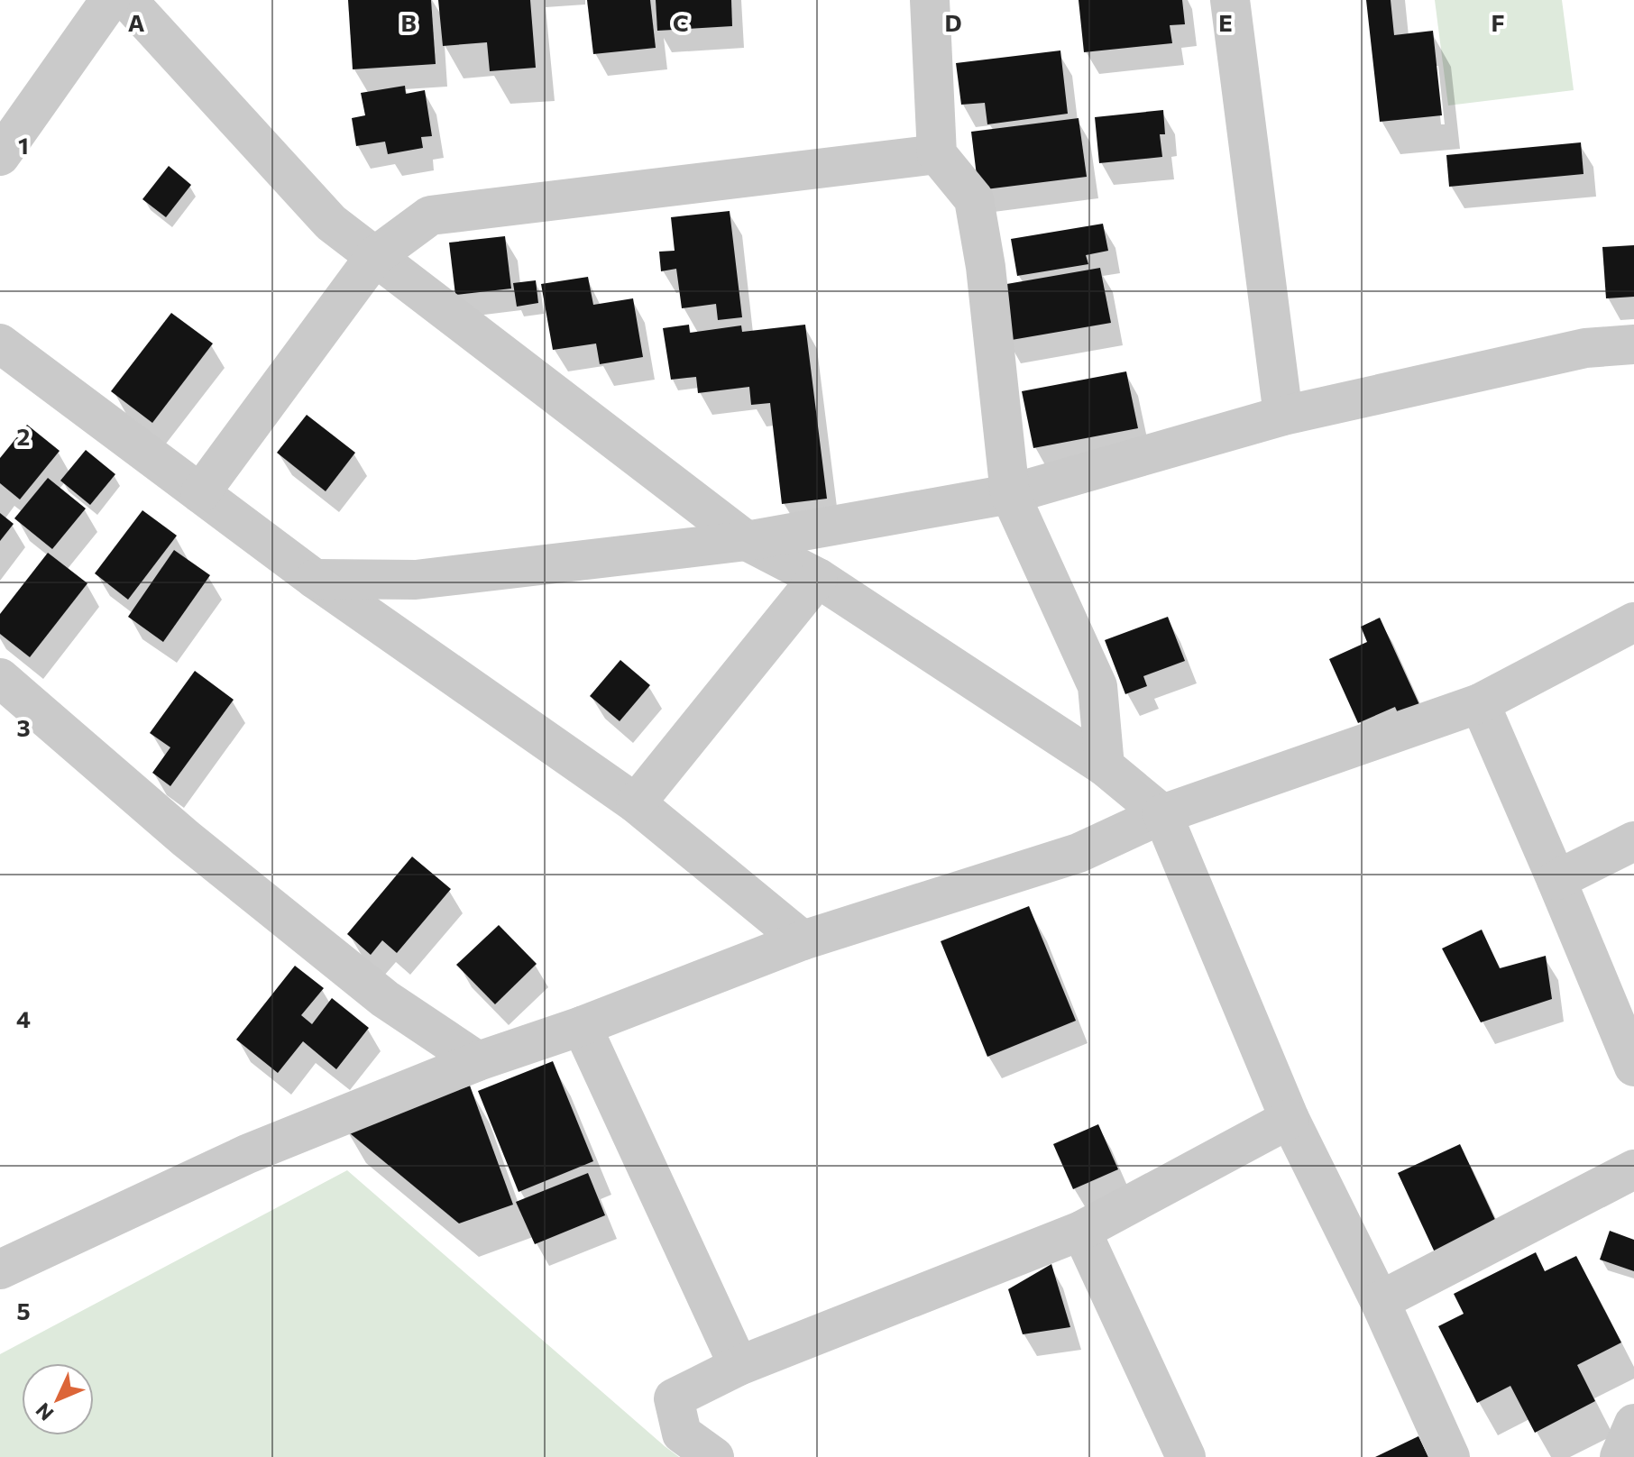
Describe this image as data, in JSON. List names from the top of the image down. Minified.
{"north":"bottom left","grid":{"columns":["A","B","C","D","E","F"],"rows":["1","2","3","4","5"]}}
